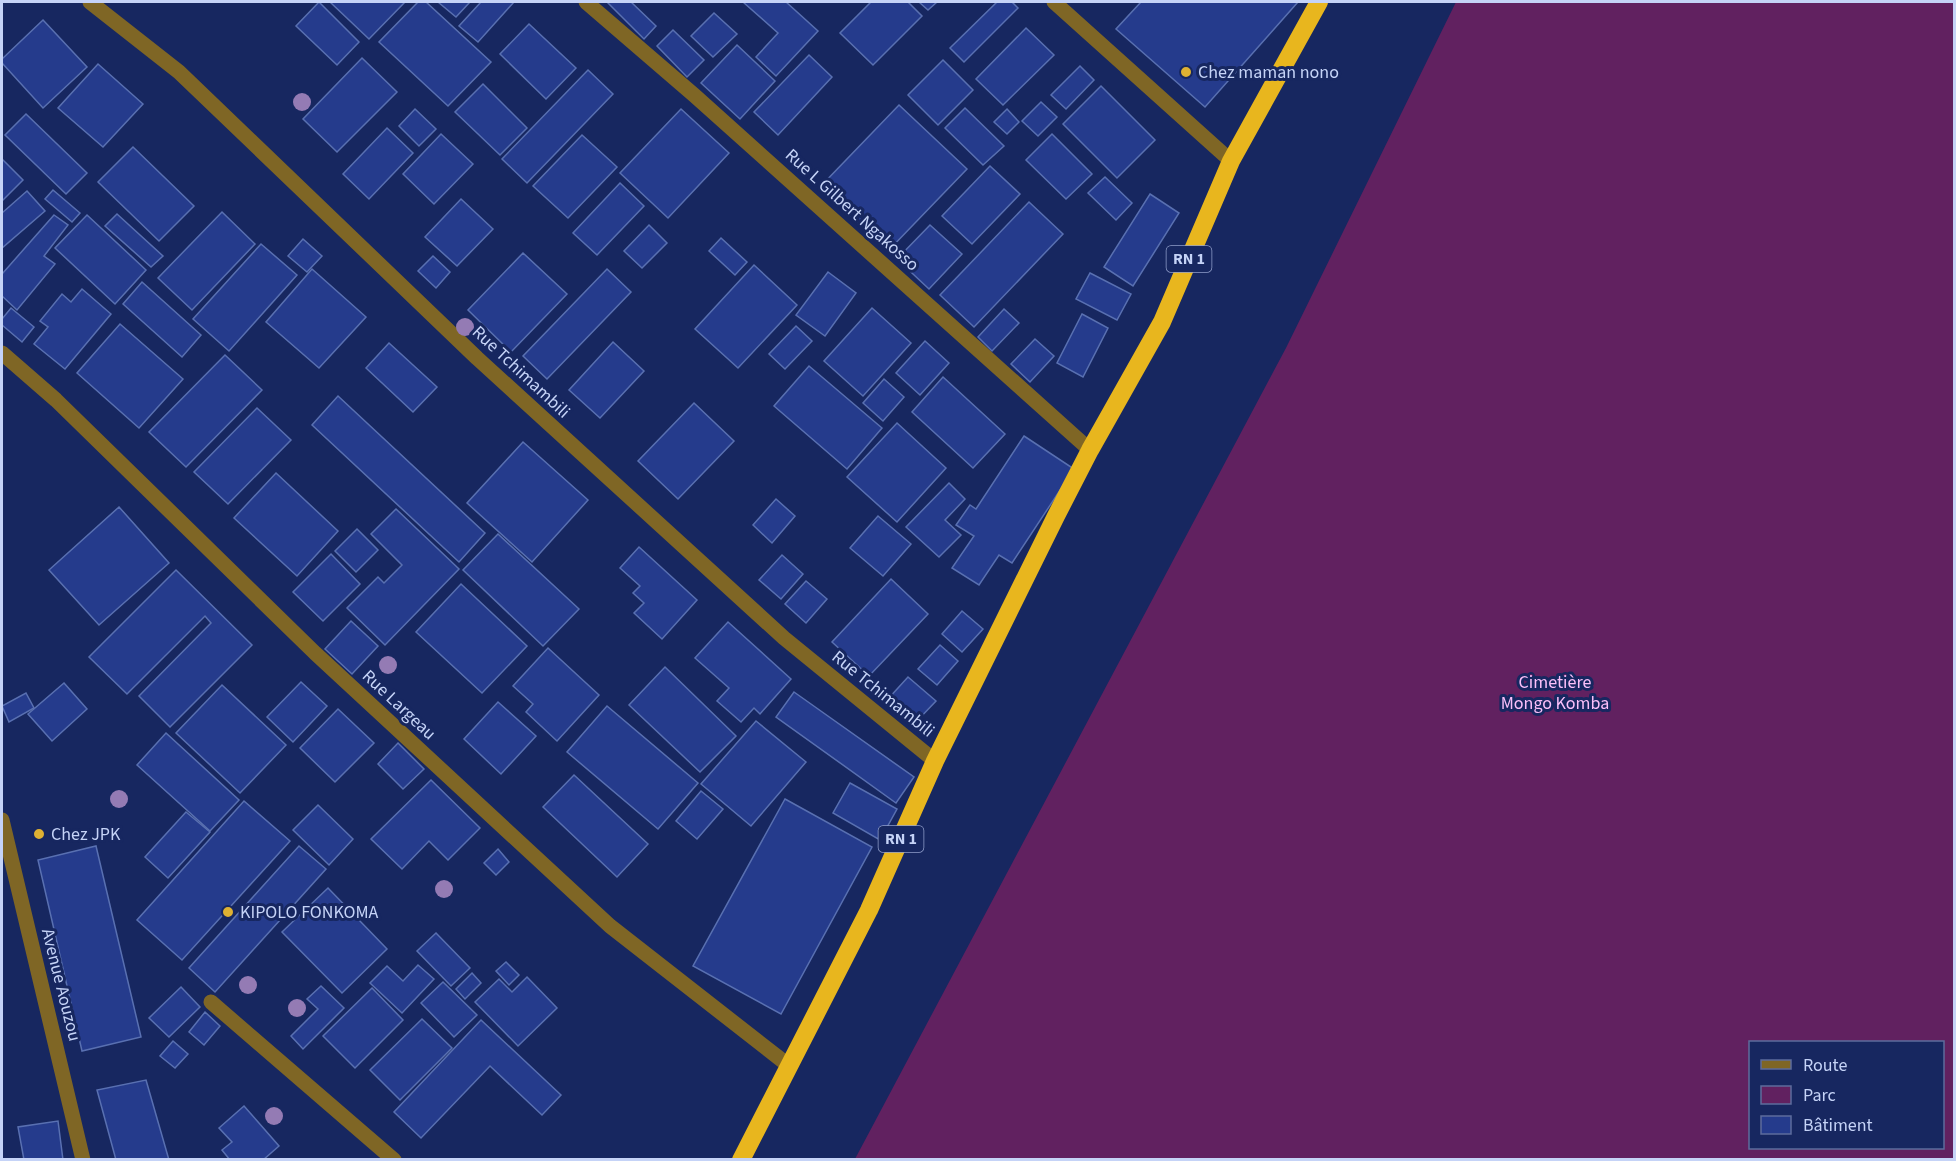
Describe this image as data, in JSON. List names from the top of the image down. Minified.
{"streets":{"highway":["RN 1"],"street":["Rue L Gilbert Ngakosso","Rue Tchimambili","Rue Largeau","Avenue Aouzou"]},"crossings":[["Rue L Gilbert Ngakosso","RN 1"],["RN 1","Rue Tchimambili"],["RN 1","Rue Largeau"]],"parks":["Cimetière Mongo Komba"],"places":["Chez maman nono","Chez JPK","KIPOLO FONKOMA"],"legend":["Route","Parc","Bâtiment"]}
